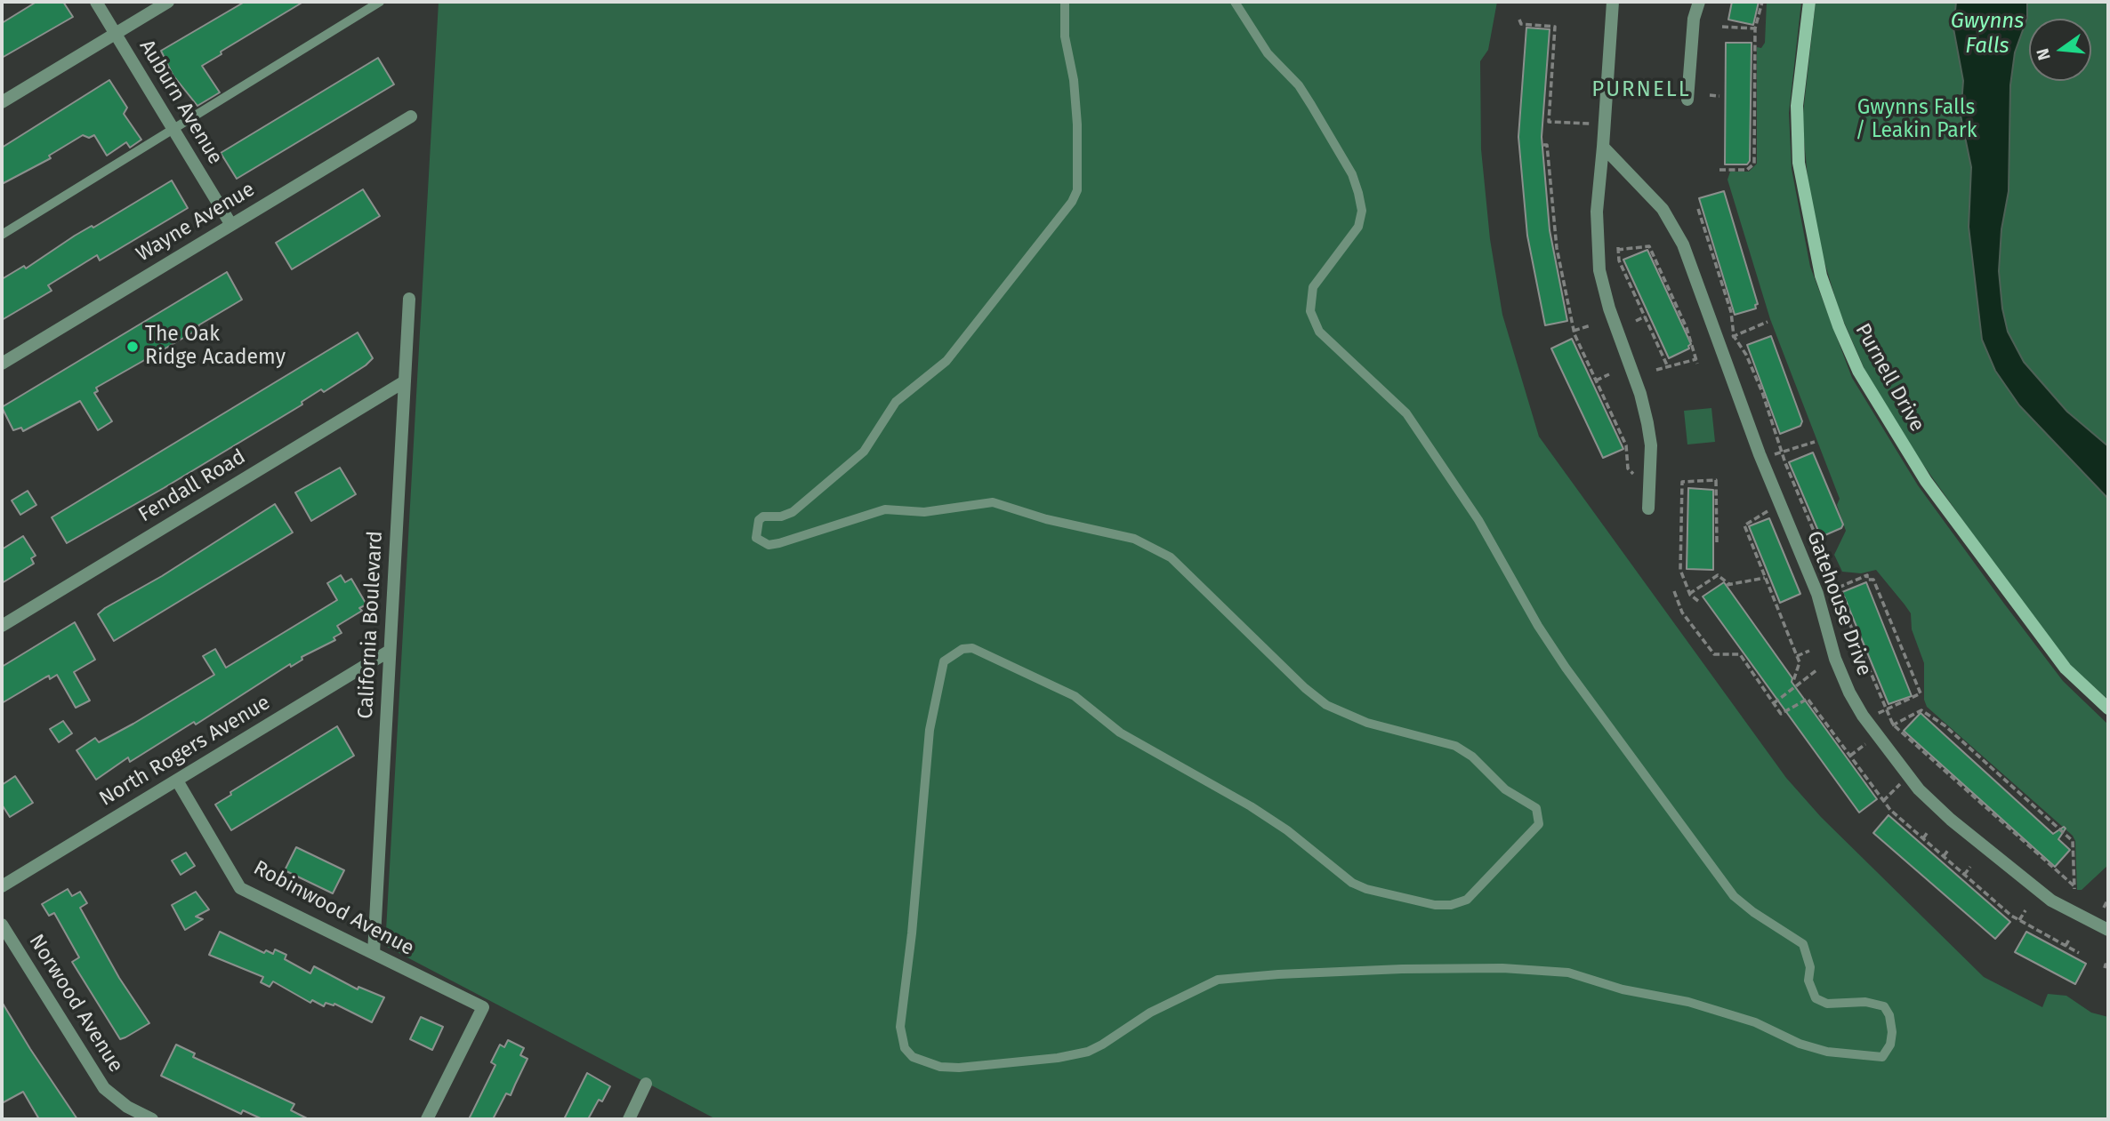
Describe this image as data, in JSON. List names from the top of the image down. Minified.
{"streets":{"street":["Auburn Avenue","Wayne Avenue","Purnell Drive","Fendall Road","Gatehouse Drive","California Boulevard","North Rogers Avenue","Robinwood Avenue","Norwood Avenue"]},"crossings":[["Auburn Avenue","Wayne Avenue"],["Fendall Road","California Boulevard"],["California Boulevard","North Rogers Avenue"],["California Boulevard","Robinwood Avenue"],["North Rogers Avenue","Robinwood Avenue"]],"districts":["PURNELL"],"water":["Gwynns Falls"],"parks":["Gwynns Falls / Leakin Park"],"places":["The Oak Ridge Academy"],"north":"left"}
